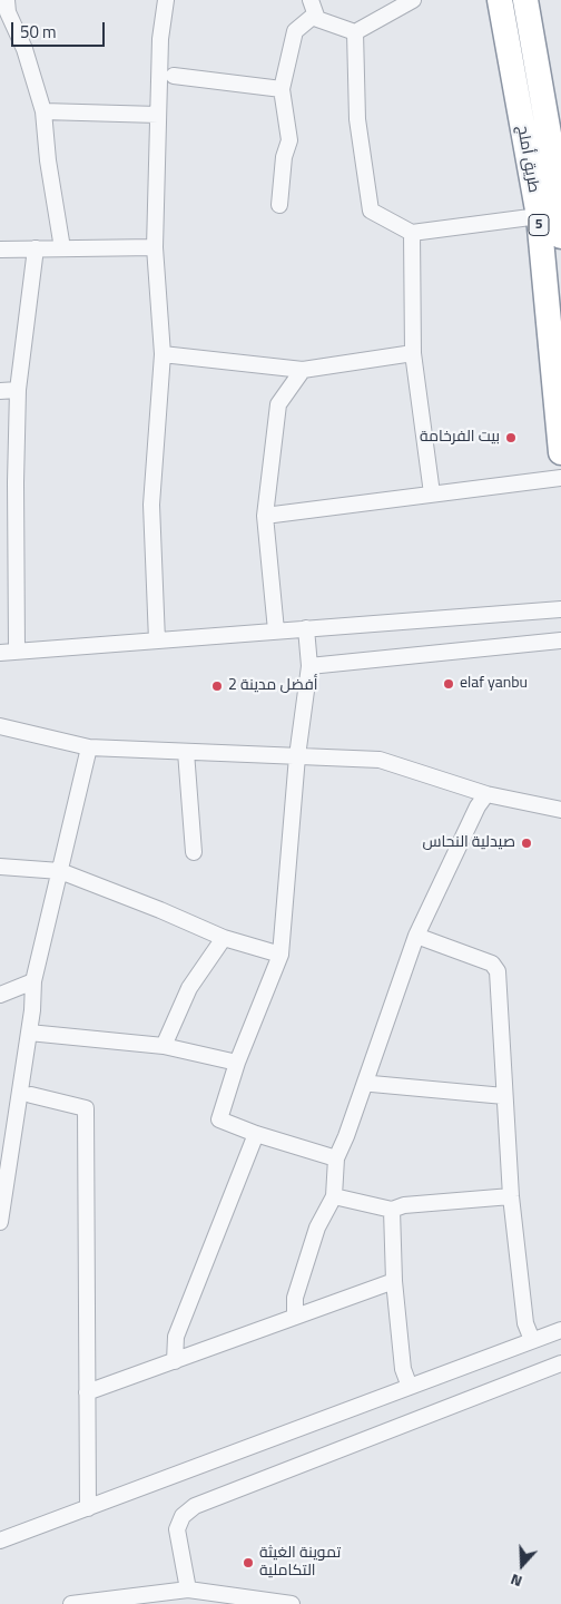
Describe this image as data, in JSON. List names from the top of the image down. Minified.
{"streets":{"highway":["طريق أملج","5"]},"places":["بيت الفرخامة","elaf yanbu","2 أفضل مدينة","صيدلية النحاس","تموينة الغيثة التكاملية"],"scale_bar":"50 m","north":"bottom"}
